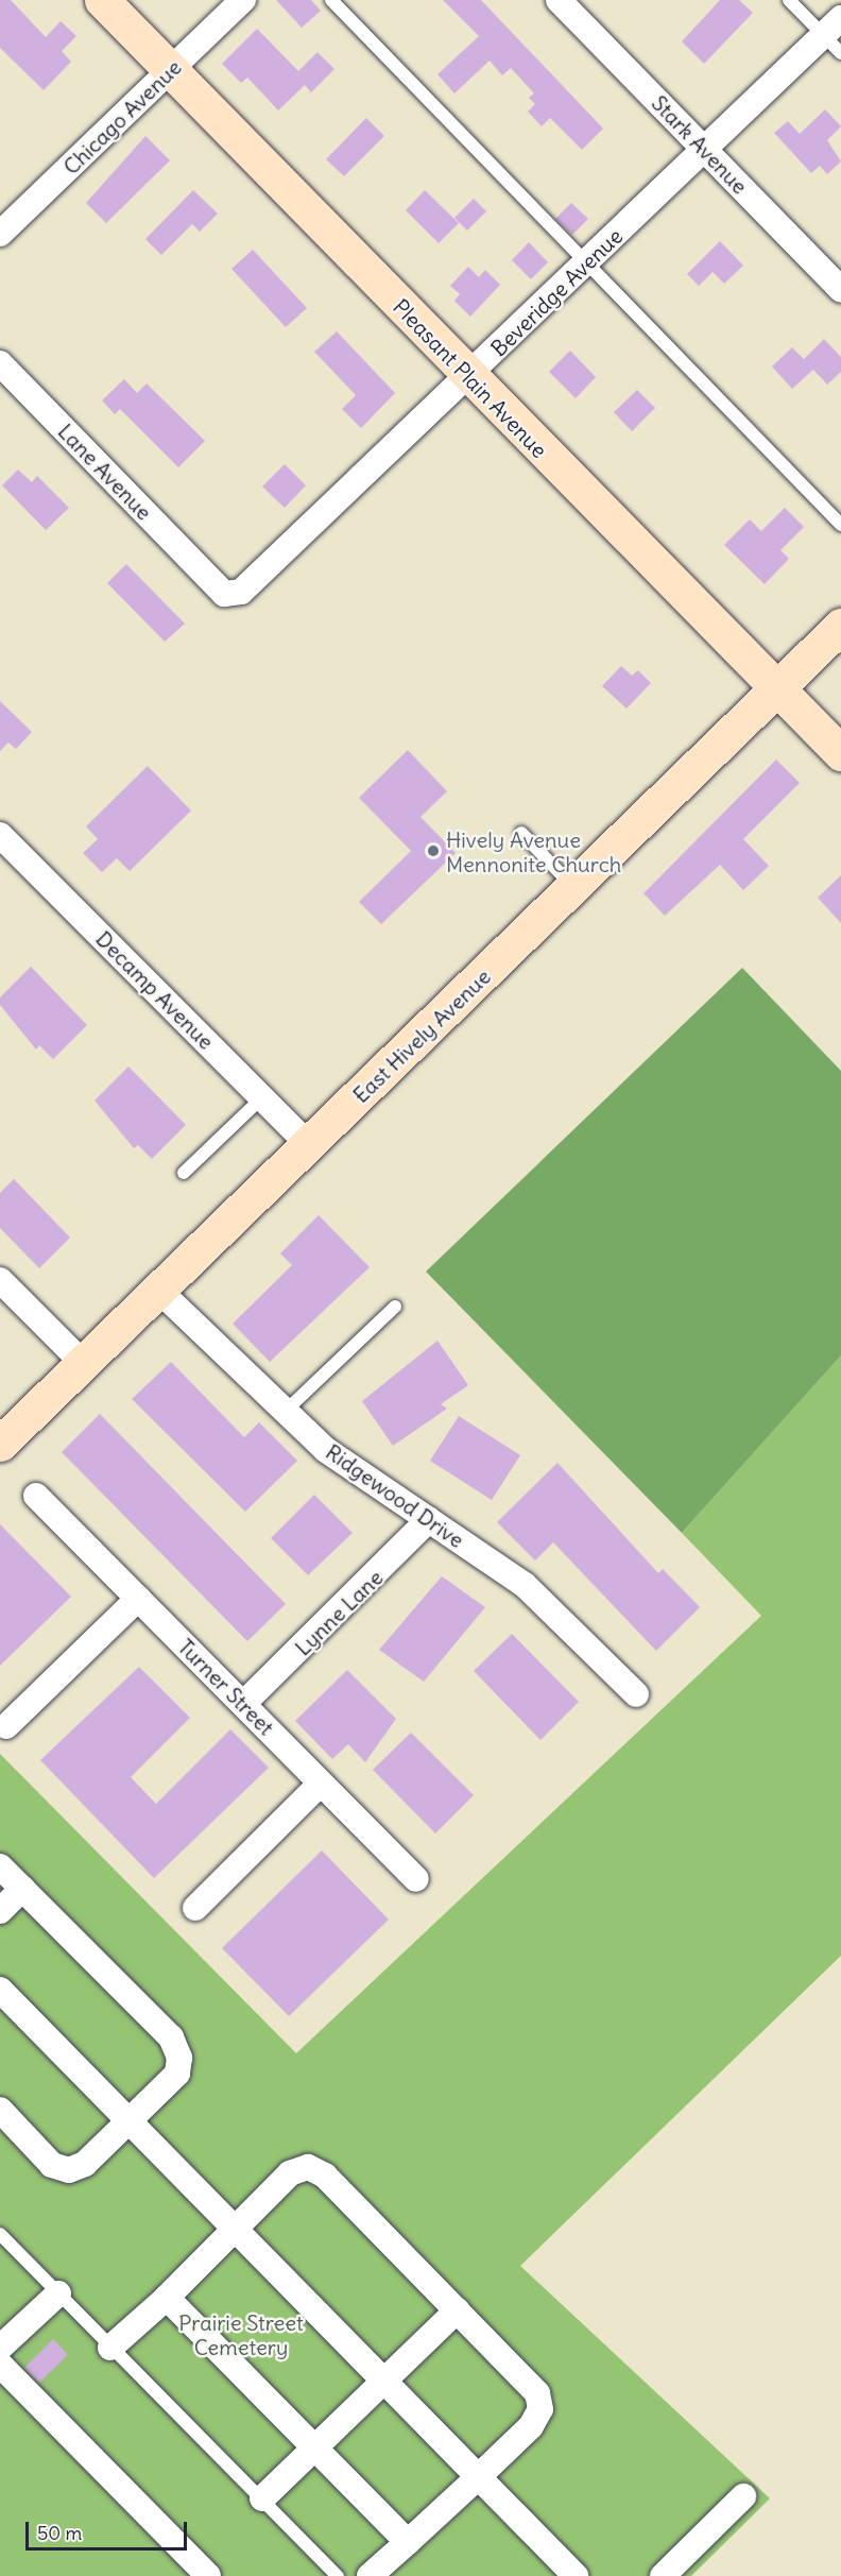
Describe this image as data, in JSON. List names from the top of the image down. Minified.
{"streets":{"street":["Chicago Avenue","Stark Avenue","Beveridge Avenue","Pleasant Plain Avenue","Lane Avenue","Decamp Avenue","East Hively Avenue","Ridgewood Drive","Lynne Lane","Turner Street"]},"crossings":[["Chicago Avenue","Pleasant Plain Avenue"],["Stark Avenue","Beveridge Avenue"],["Beveridge Avenue","Pleasant Plain Avenue"],["Beveridge Avenue","Lane Avenue"],["Pleasant Plain Avenue","East Hively Avenue"],["Decamp Avenue","East Hively Avenue"],["East Hively Avenue","Ridgewood Drive"],["Ridgewood Drive","Lynne Lane"],["Lynne Lane","Turner Street"]],"parks":["Prairie Street Cemetery"],"places":["Hively Avenue Mennonite Church"],"scale_bar":"50 m"}
